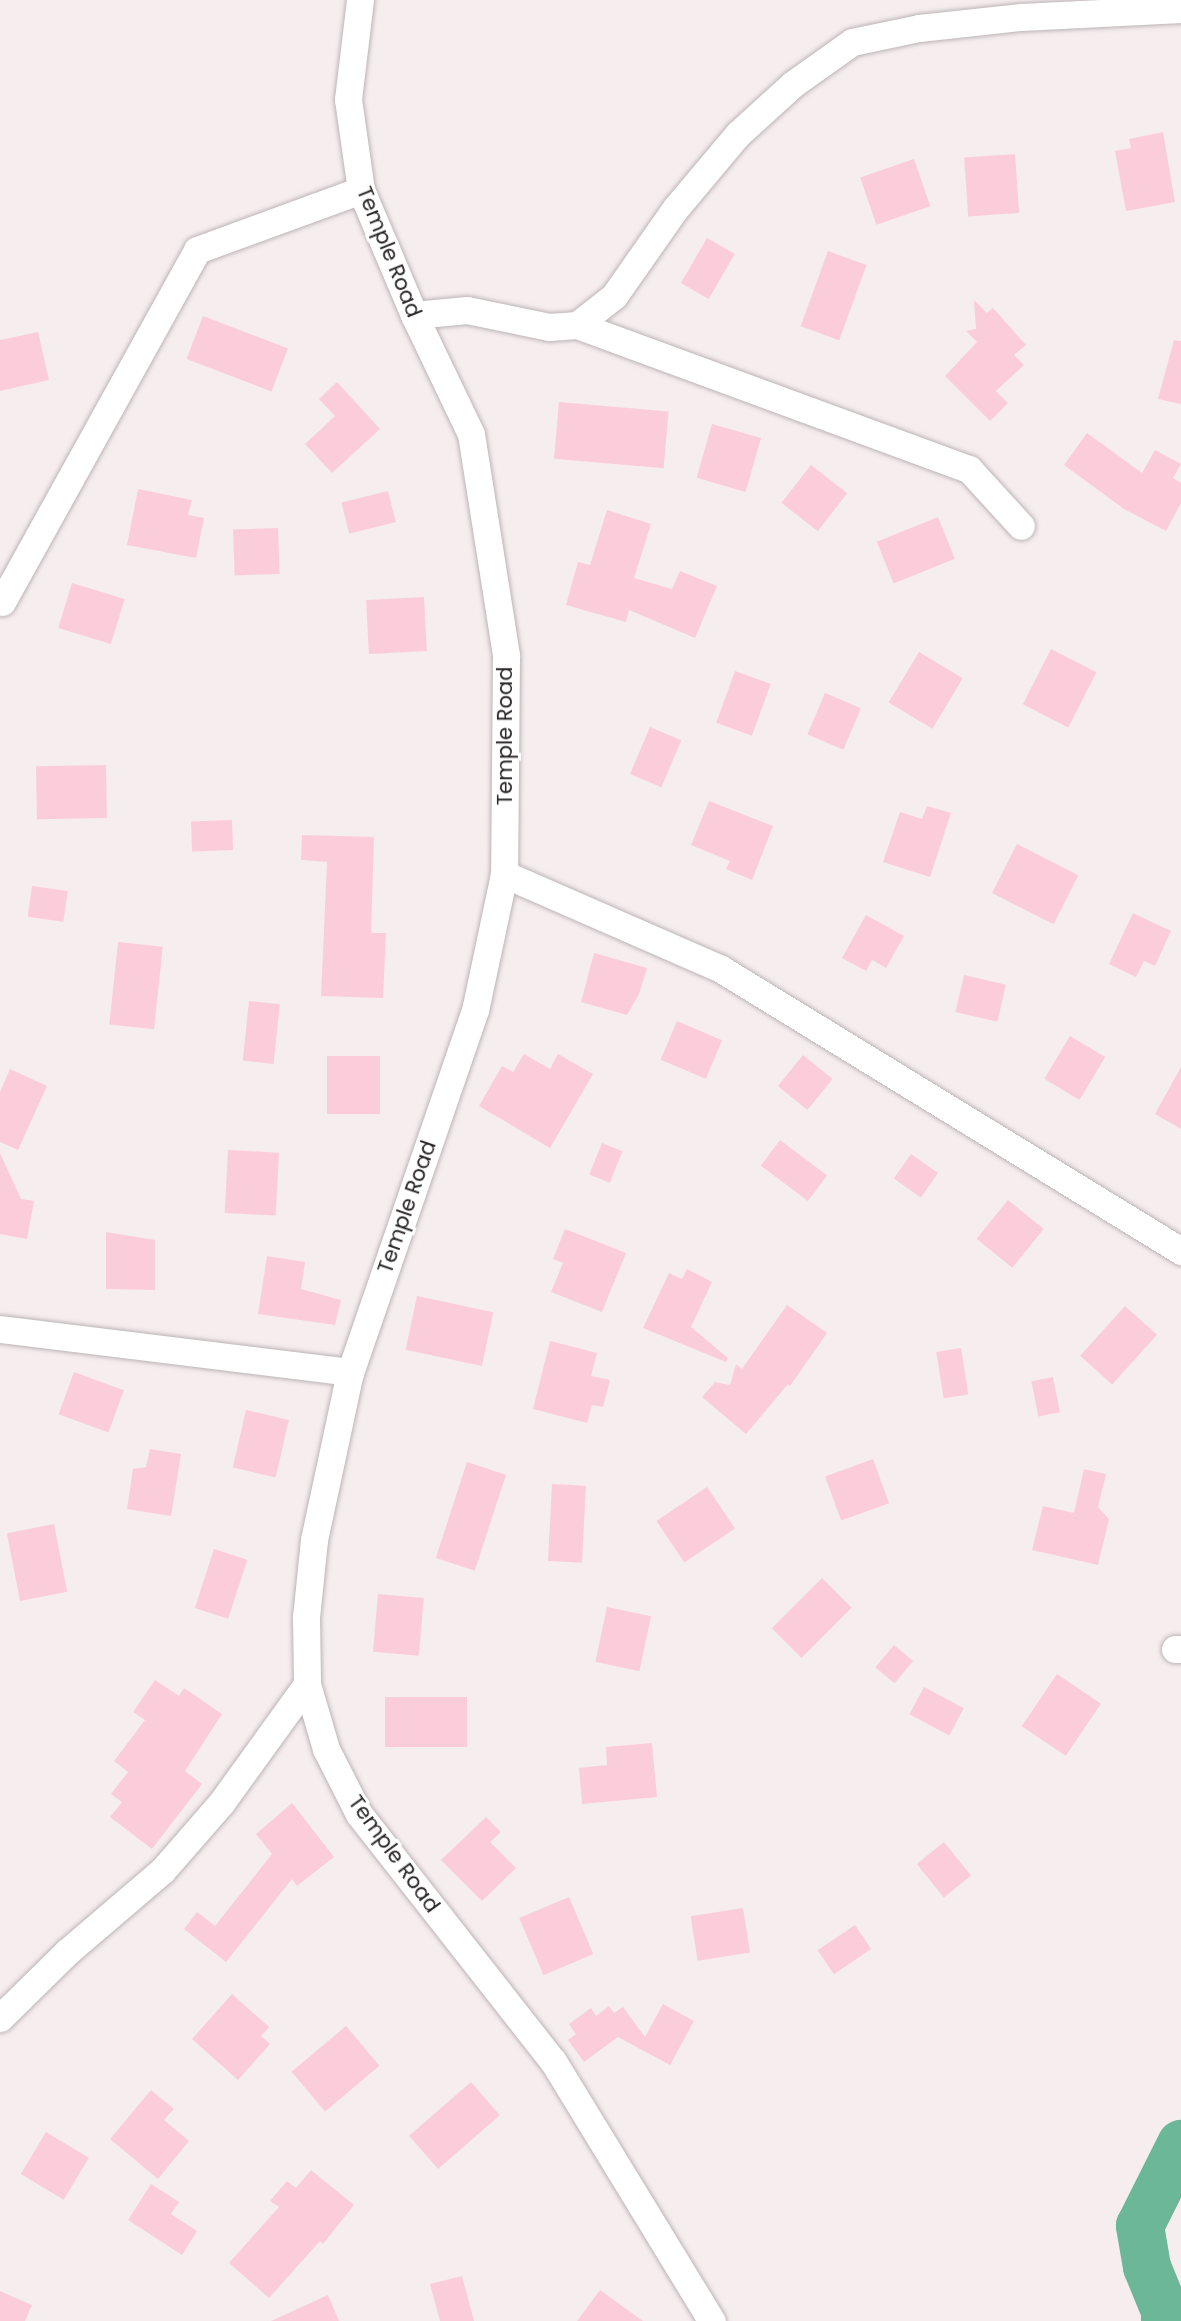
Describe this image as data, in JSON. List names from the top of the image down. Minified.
{"streets":{"street":["Temple Road"]}}
